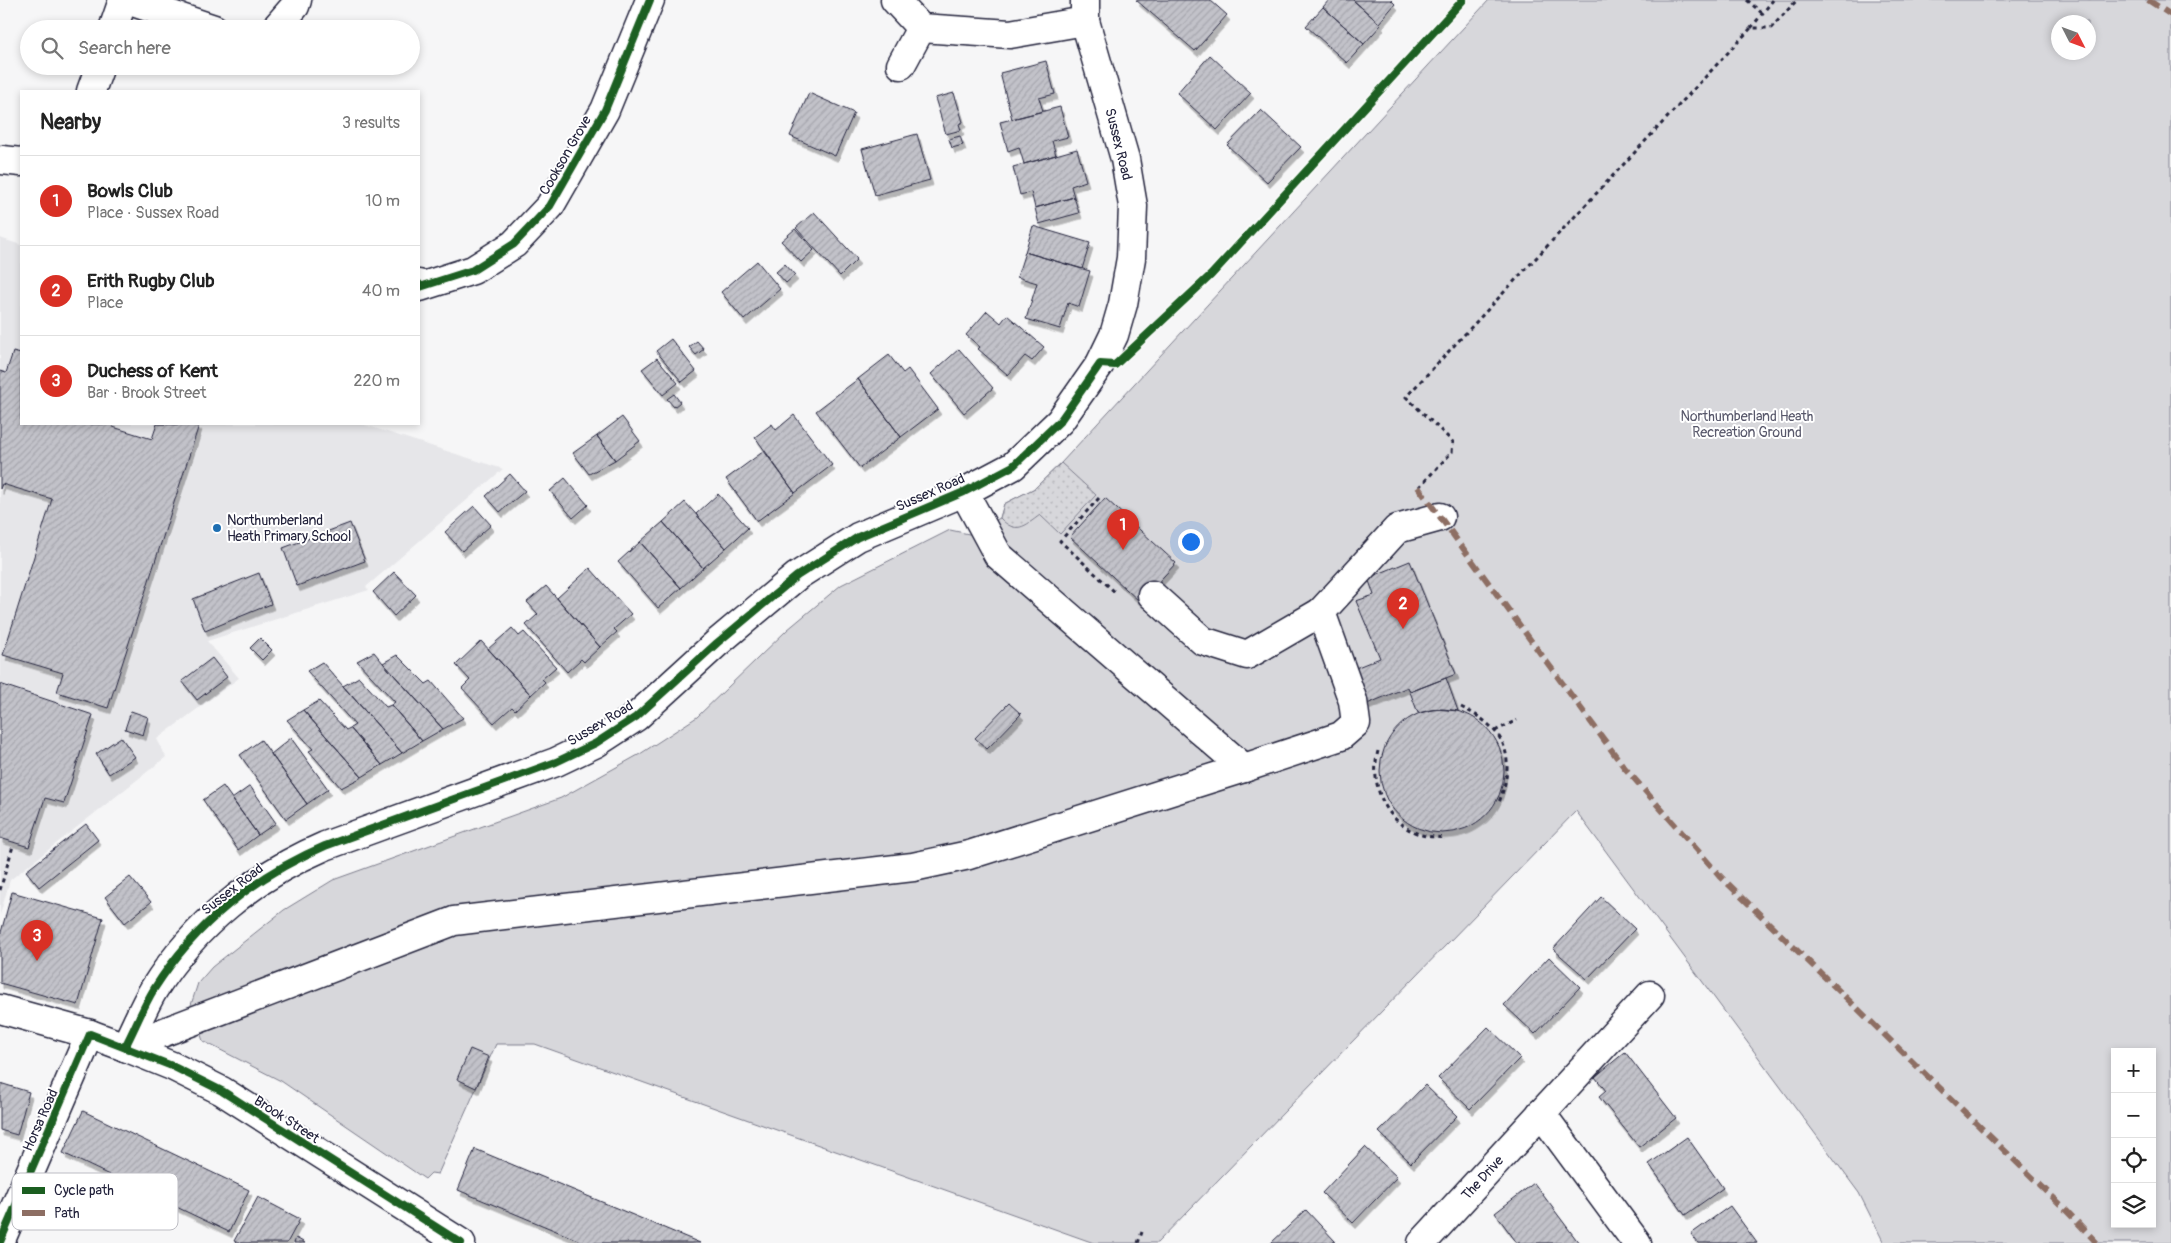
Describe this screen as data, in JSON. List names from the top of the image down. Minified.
{"streets":{"street":["Sussex Road","Cookson Grove","Brook Street","Horsa Road","The Drive"]},"crossings":[["Sussex Road","Brook Street"],["Brook Street","Horsa Road"]],"parks":["Northumberland Heath Recreation Ground"],"places":["Northumberland Heath Primary School"],"legend":["Cycle path","Path"],"north":"bottom right","page":{"search":"Search here","heading":["Nearby","3 results"],"list":[{"mark":"1","name":"Bowls Club","note":"Place · Sussex Road","value":"10 m"},{"mark":"2","name":"Erith Rugby Club","note":"Place","value":"40 m"},{"mark":"3","name":"Duchess of Kent","note":"Bar · Brook Street","value":"220 m"}],"pins":["1","2","3"],"map_buttons":["+","−"]}}
